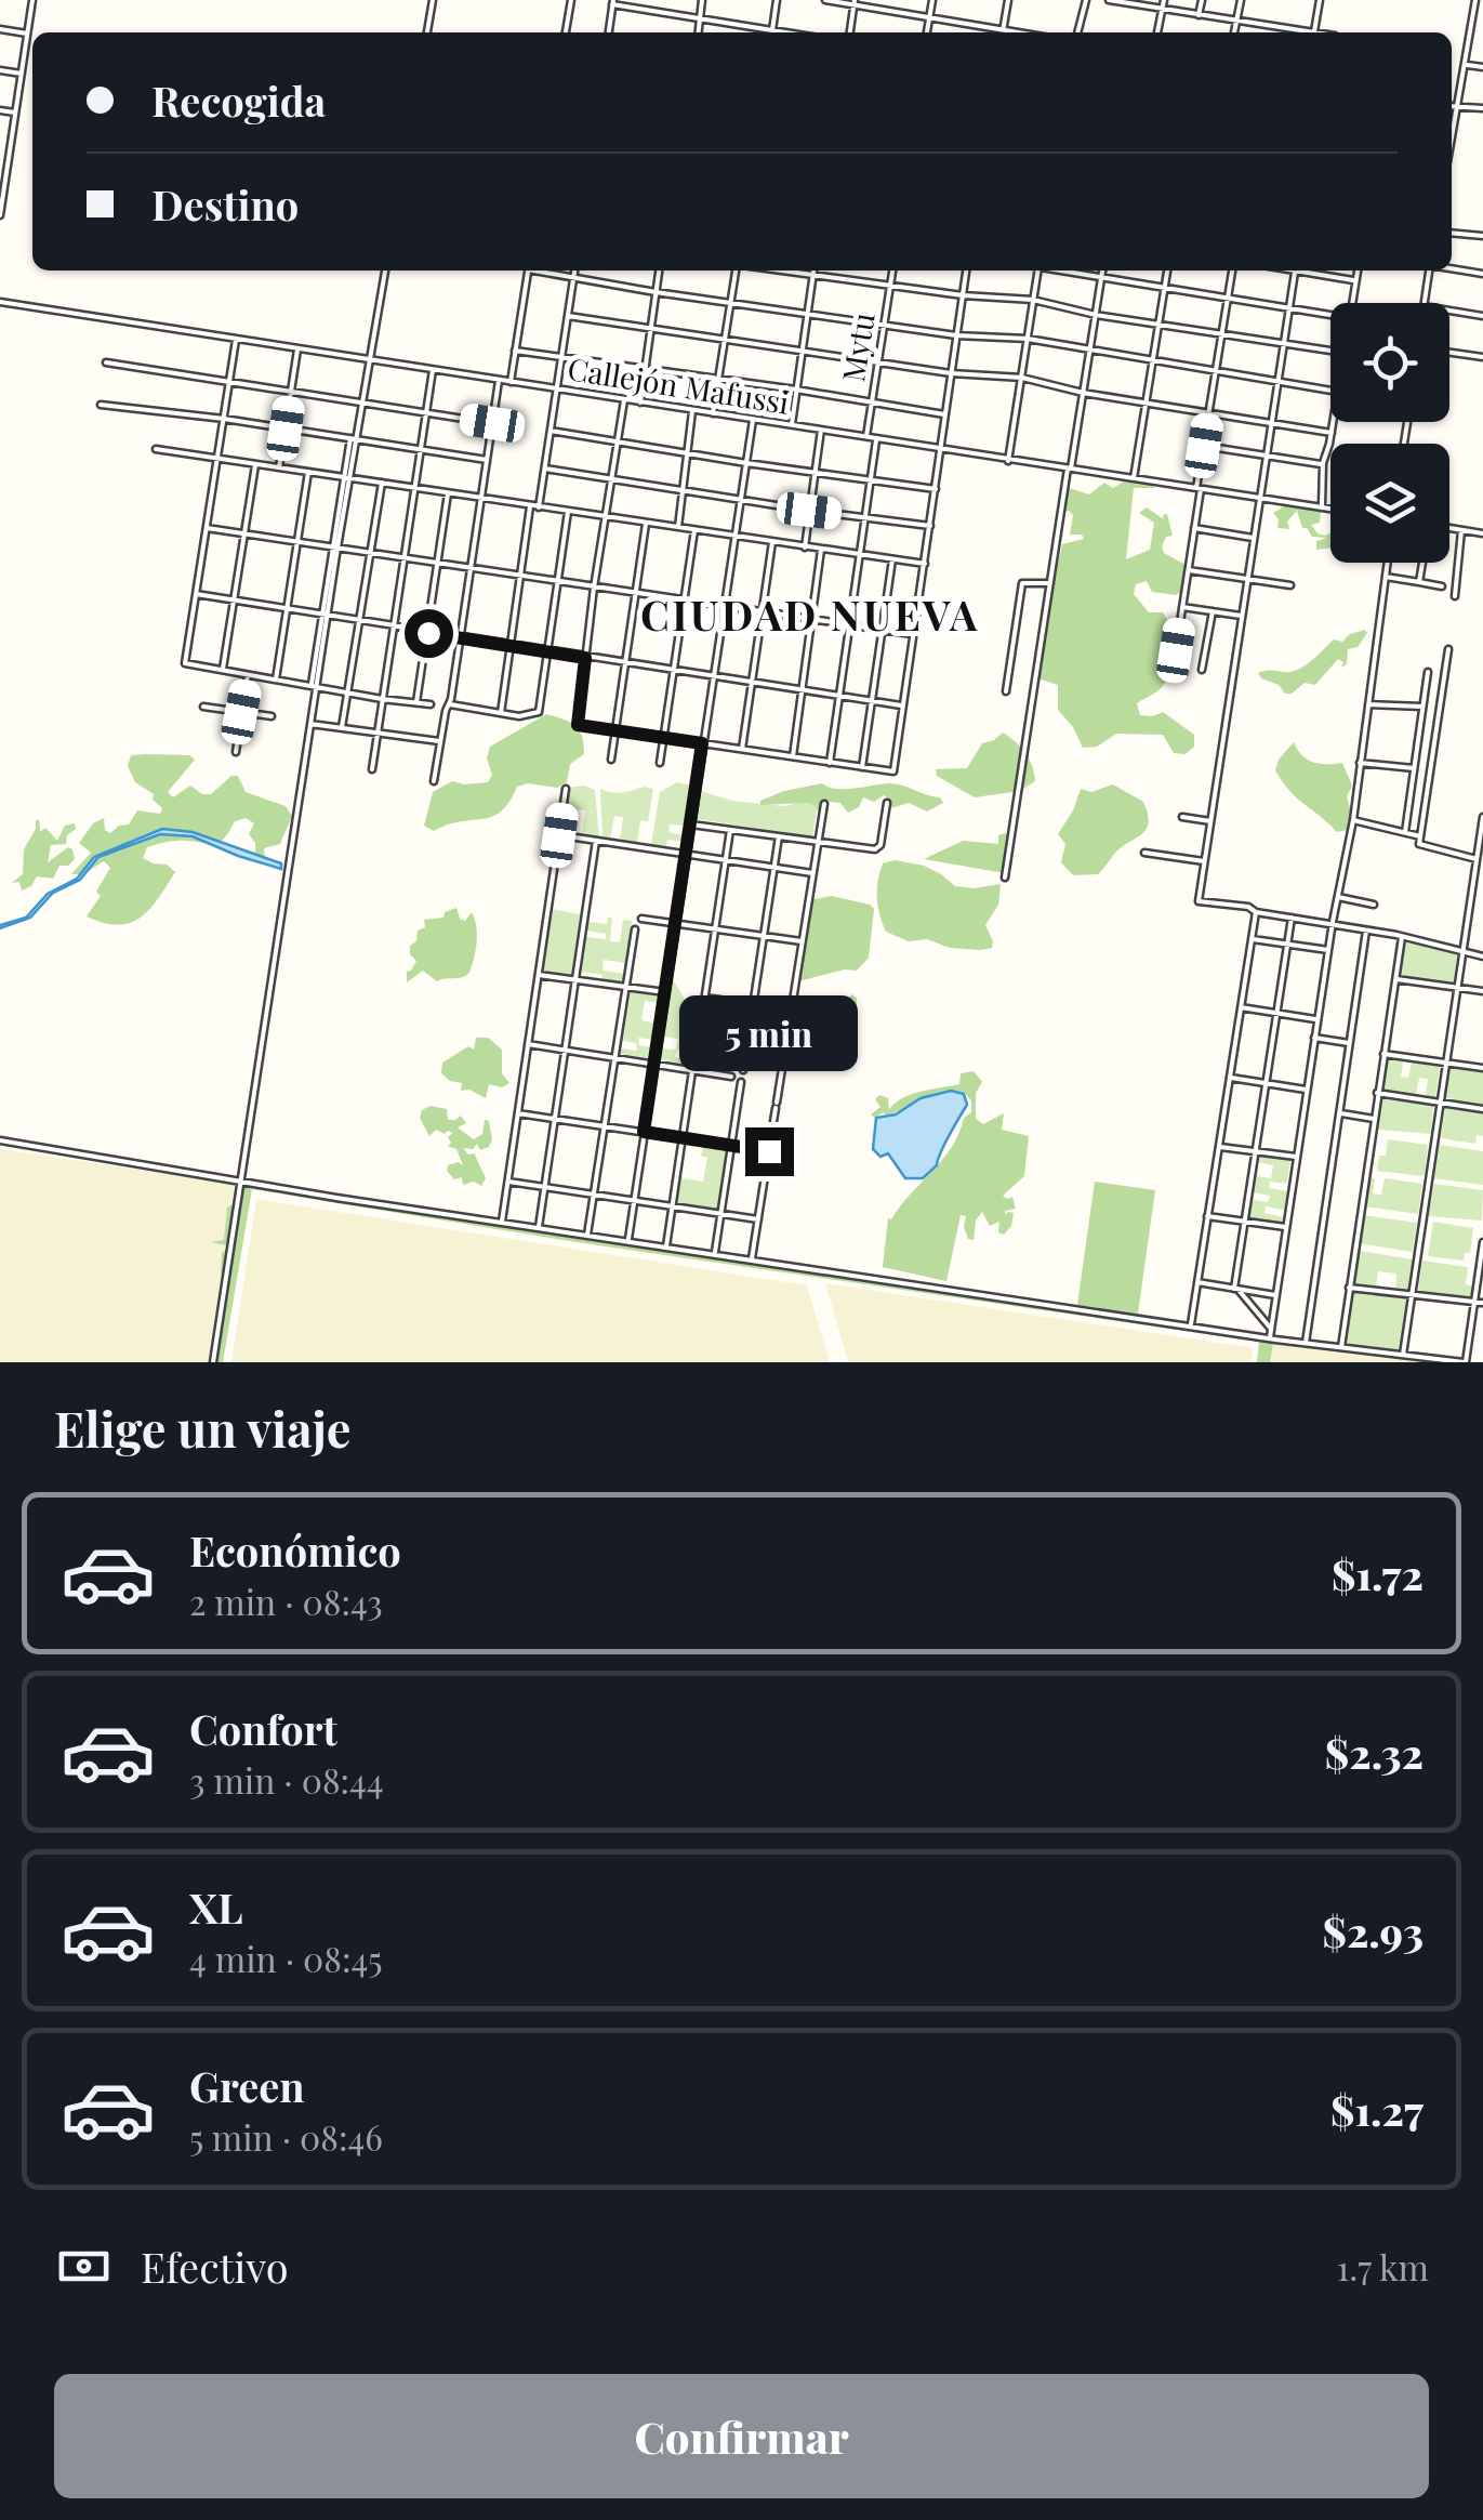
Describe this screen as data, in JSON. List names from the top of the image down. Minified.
{"streets":{"street":["Mytu","Callejón Mafussi"]},"crossings":[["Mytu","Callejón Mafussi"]],"districts":["CIUDAD NUEVA"],"page":{"banner":["Recogida","Destino"],"bubble":"5 min","heading":"Elige un viaje","list":[{"name":"Económico","note":"2 min · 08:43","value":"$1.72"},{"name":"Confort","note":"3 min · 08:44","value":"$2.32"},{"name":"XL","note":"4 min · 08:45","value":"$2.93"},{"name":"Green","note":"5 min · 08:46","value":"$1.27"}],"pay":["Efectivo","1.7 km"],"buttons":"Confirmar"}}
